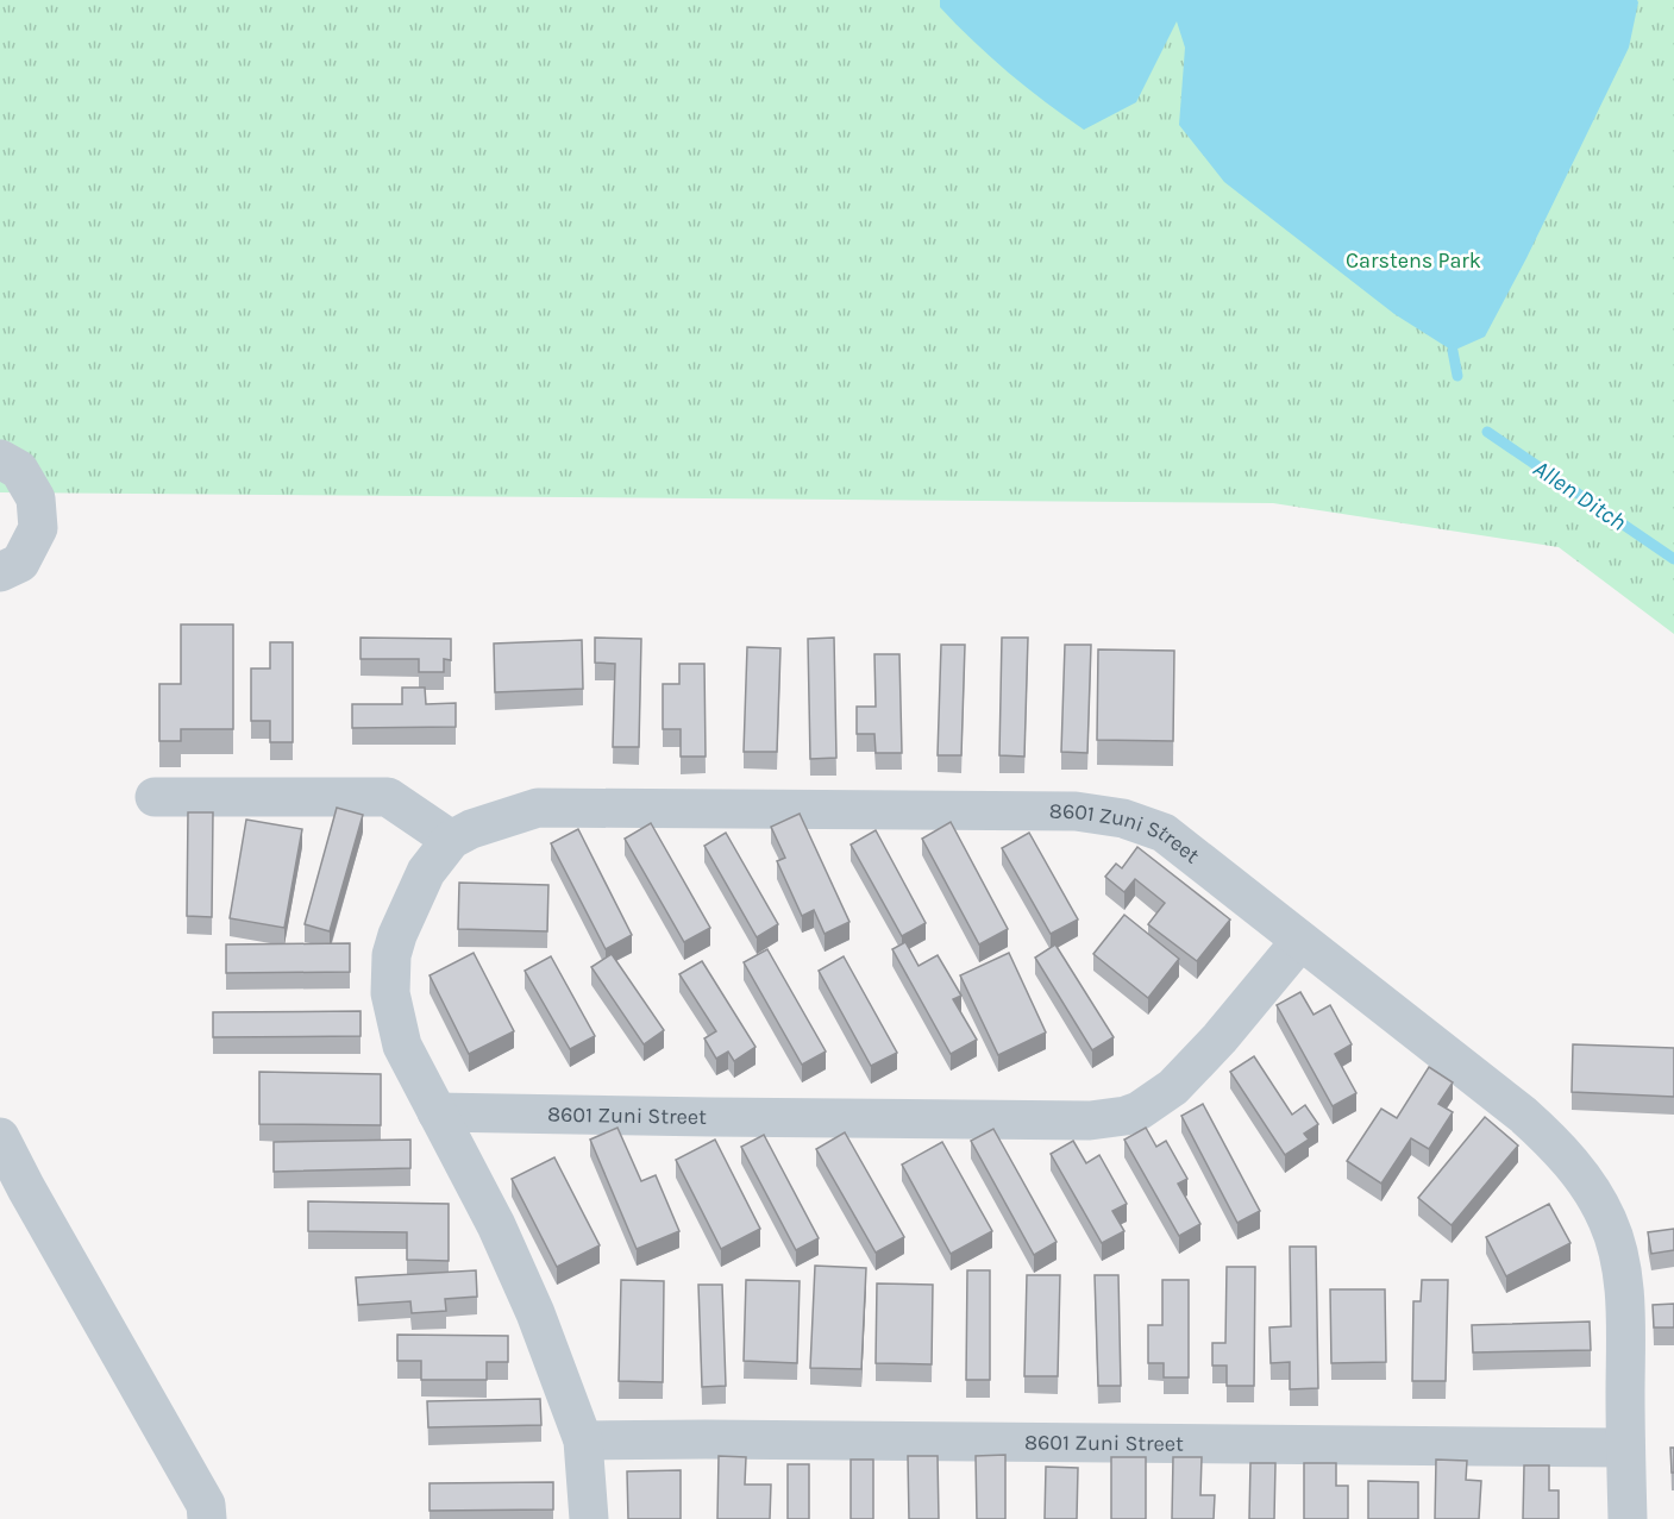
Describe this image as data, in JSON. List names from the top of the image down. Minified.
{"streets":{"street":["8601 Zuni Street"]},"water":["Allen Ditch"],"parks":["Carstens Park"]}
